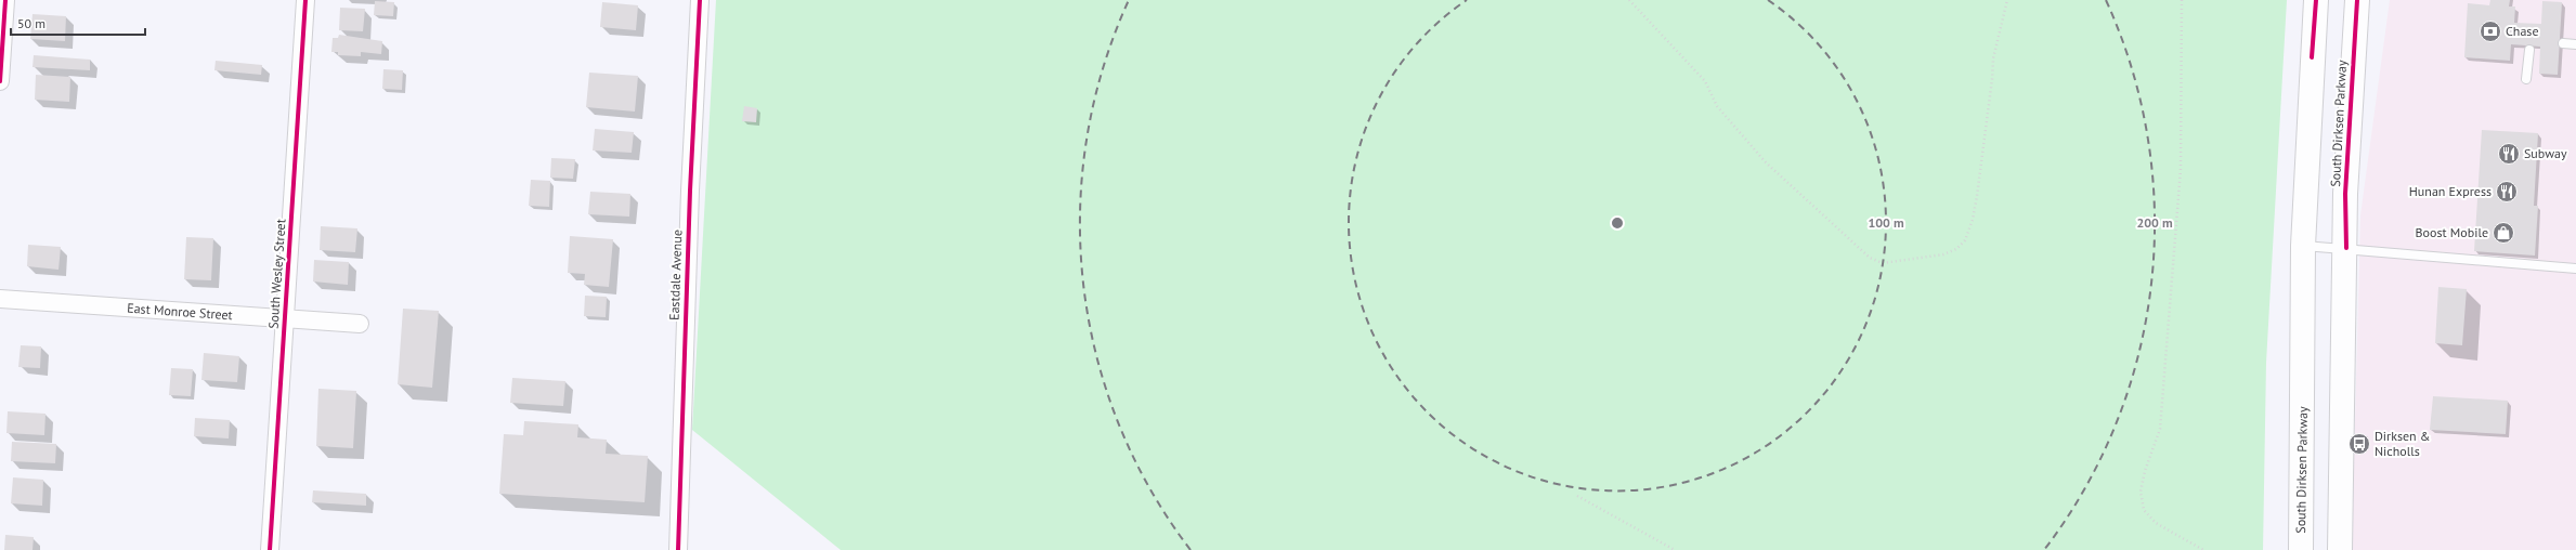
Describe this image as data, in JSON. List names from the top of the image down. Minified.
{"streets":{"main road":["South Dirksen Parkway"],"street":["South Wesley Street","Eastdale Avenue","East Monroe Street"]},"crossings":[["South Wesley Street","East Monroe Street"]],"places":{"bank":["Chase"],"restaurant":["Subway","Hunan Express"],"shop":["Boost Mobile"],"bus stop":["Dirksen & Nicholls"]},"scale_bar":"50 m","rings":["100 m","200 m"]}
